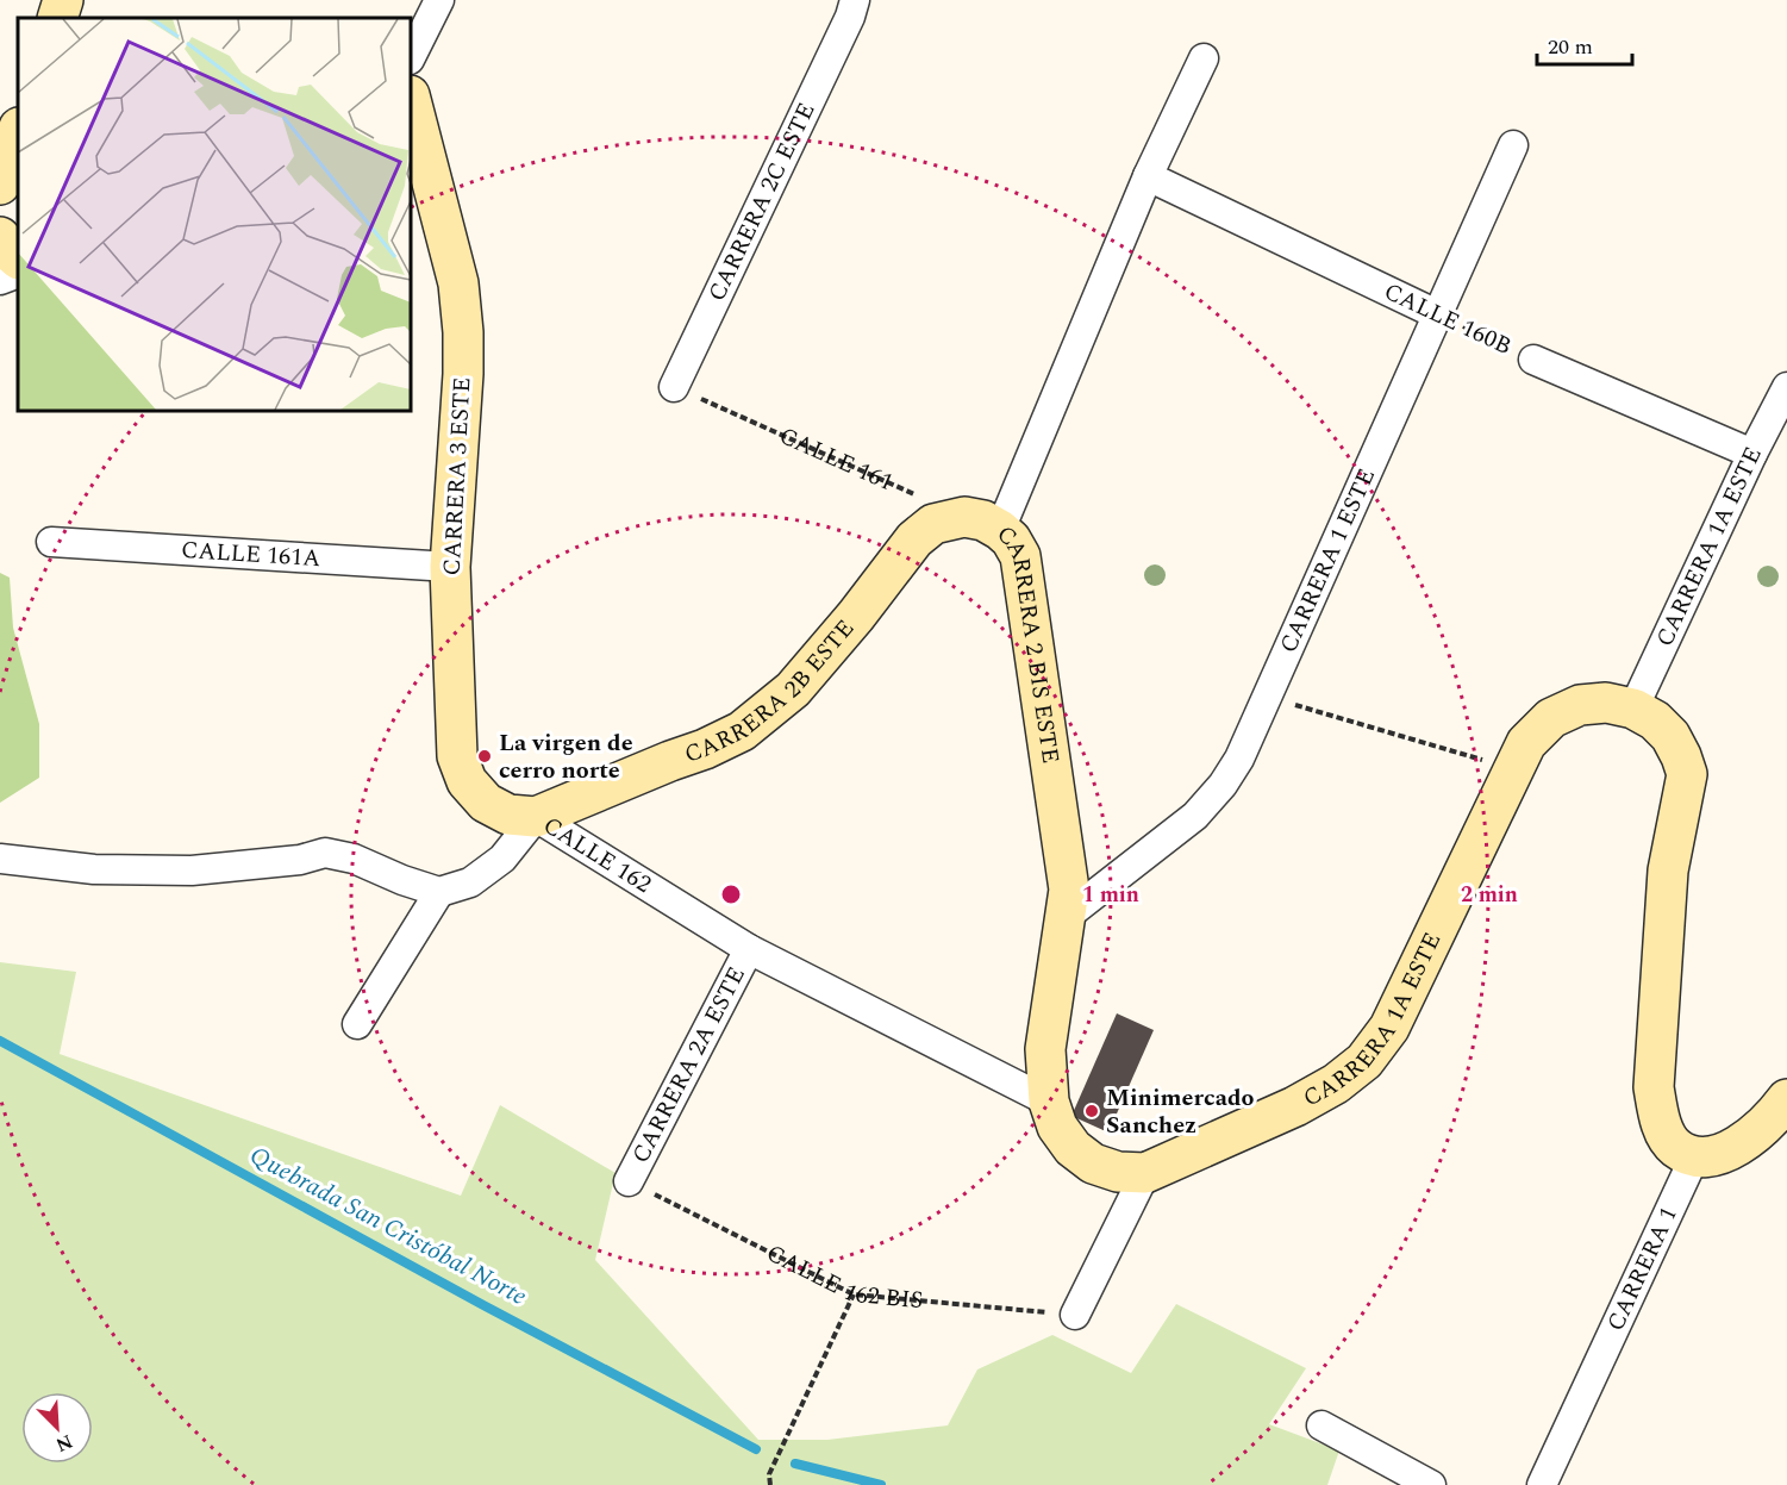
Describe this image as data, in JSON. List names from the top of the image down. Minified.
{"streets":{"street":["CARRERA 2C ESTE","CALLE 160B","CARRERA 3 ESTE","CARRERA 1A ESTE","CALLE 161A","CARRERA 1 ESTE","CARRERA 2 BIS ESTE","CARRERA 2B ESTE","CALLE 162","CARRERA 2A ESTE","CARRERA 1"],"path":["CALLE 161","CALLE 162 BIS"]},"crossings":[["CARRERA 2C ESTE","CALLE 161"],["CALLE 160B","CARRERA 1A ESTE"],["CALLE 160B","CARRERA 1 ESTE"],["CALLE 160B","CARRERA 2 BIS ESTE"],["CALLE 161","CARRERA 2B ESTE"],["CARRERA 3 ESTE","CALLE 161A"],["CARRERA 3 ESTE","CARRERA 2B ESTE"],["CARRERA 3 ESTE","CALLE 162"],["CARRERA 1A ESTE","CARRERA 1"],["CARRERA 1 ESTE","CARRERA 2 BIS ESTE"],["CARRERA 2 BIS ESTE","CALLE 162"],["CARRERA 2B ESTE","CALLE 162"],["CALLE 162","CARRERA 2A ESTE"],["CARRERA 2A ESTE","CALLE 162 BIS"]],"water":["Quebrada San Cristóbal Norte"],"places":["La virgen de cerro norte","Minimercado Sanchez"],"scale_bar":"20 m","north":"bottom right","rings":["1 min","2 min"]}
